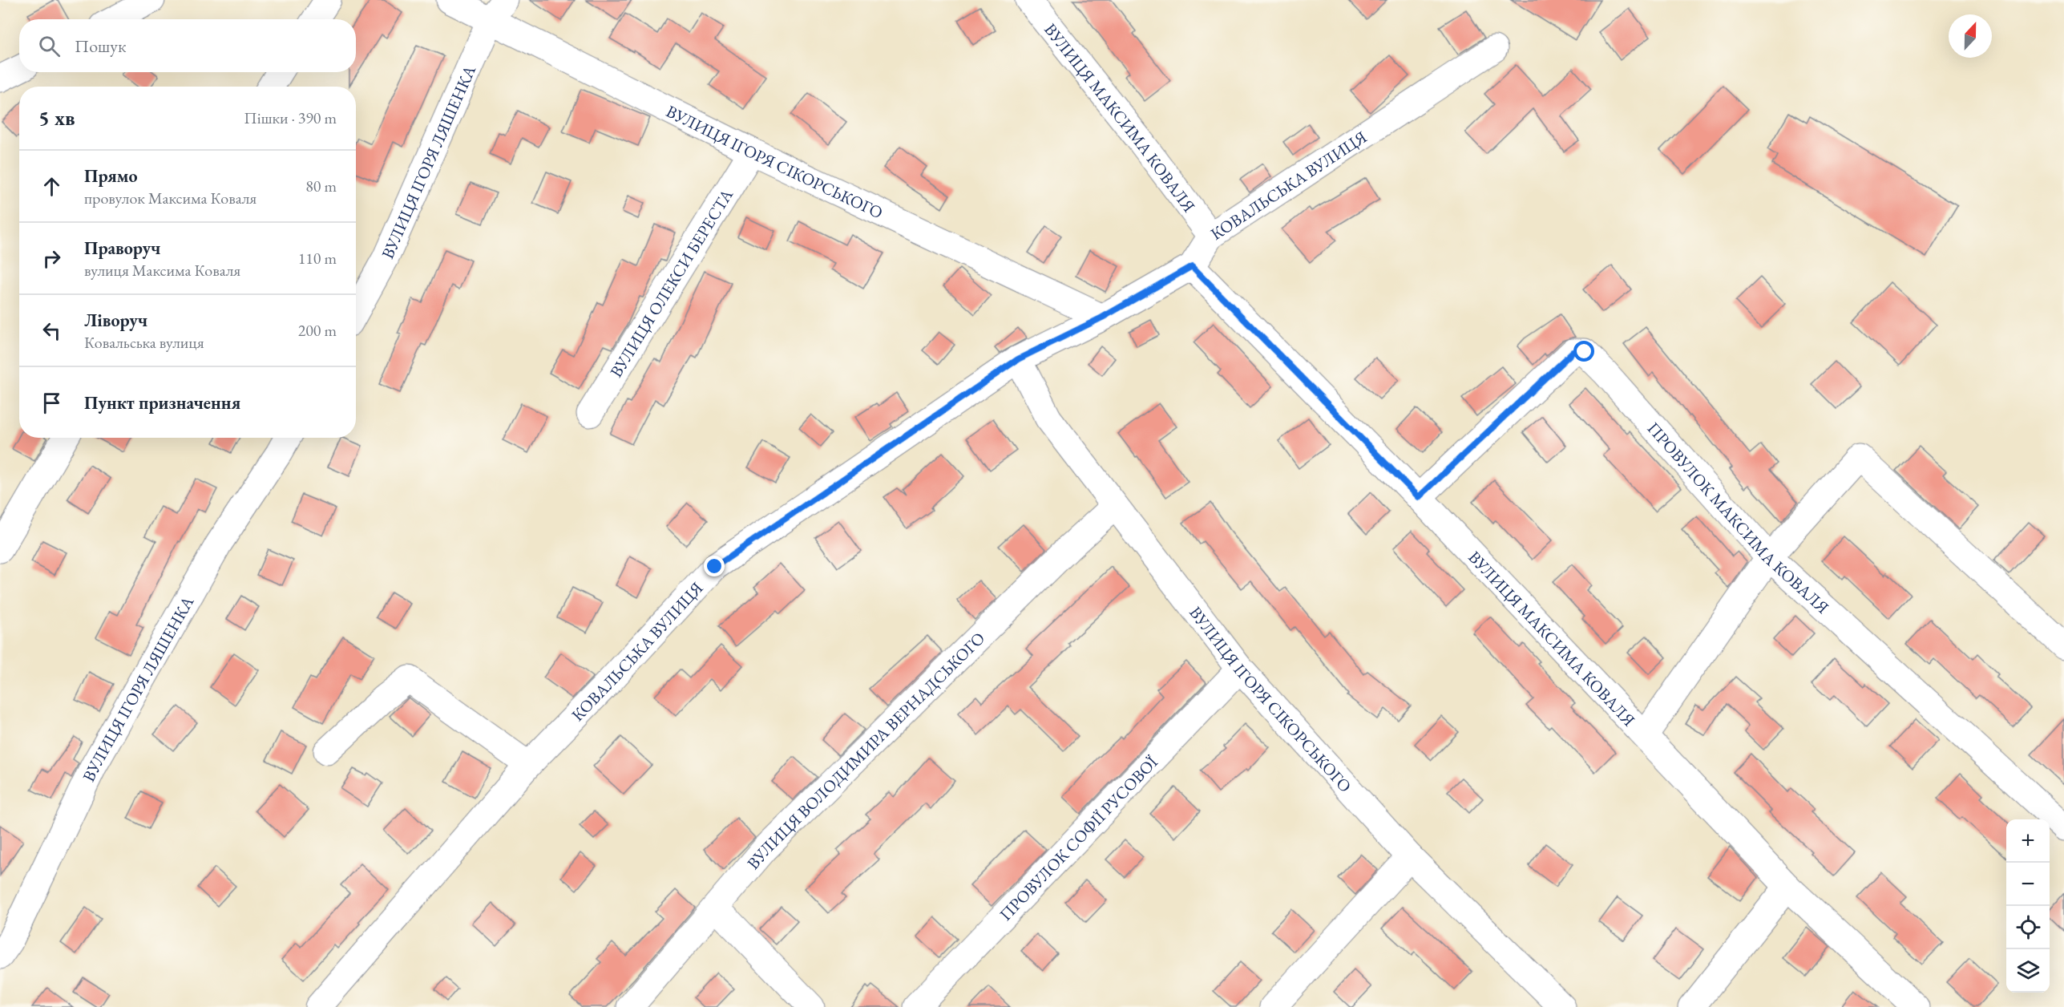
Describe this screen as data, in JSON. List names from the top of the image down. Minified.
{"streets":{"street":["ВУЛИЦЯ МАКСИМА КОВАЛЯ","ВУЛИЦЯ ІГОРЯ ЛЯШЕНКА","ВУЛИЦЯ ІГОРЯ СІКОРСЬКОГО","КОВАЛЬСЬКА ВУЛИЦЯ","ВУЛИЦЯ ОЛЕКСИ БЕРЕСТА","ПРОВУЛОК МАКСИМА КОВАЛЯ","ВУЛИЦЯ ВОЛОДИМИРА ВЕРНАДСЬКОГО","ПРОВУЛОК СОФІЇ РУСОВОЇ"]},"crossings":[["ВУЛИЦЯ МАКСИМА КОВАЛЯ","КОВАЛЬСЬКА ВУЛИЦЯ"],["ВУЛИЦЯ МАКСИМА КОВАЛЯ","ПРОВУЛОК МАКСИМА КОВАЛЯ"],["ВУЛИЦЯ ІГОРЯ ЛЯШЕНКА","ВУЛИЦЯ ІГОРЯ СІКОРСЬКОГО"],["ВУЛИЦЯ ІГОРЯ СІКОРСЬКОГО","КОВАЛЬСЬКА ВУЛИЦЯ"],["ВУЛИЦЯ ІГОРЯ СІКОРСЬКОГО","ВУЛИЦЯ ОЛЕКСИ БЕРЕСТА"],["ВУЛИЦЯ ІГОРЯ СІКОРСЬКОГО","ВУЛИЦЯ ВОЛОДИМИРА ВЕРНАДСЬКОГО"],["ВУЛИЦЯ ІГОРЯ СІКОРСЬКОГО","ПРОВУЛОК СОФІЇ РУСОВОЇ"]],"north":"top","page":{"search":"Пошук","heading":["5 хв","Пішки · 390 m"],"list":[["Прямо","провулок Максима Коваля","80 m"],["Праворуч","вулиця Максима Коваля","110 m"],["Ліворуч","Ковальська вулиця","200 m"],"Пункт призначення"],"map_buttons":["+","−"]}}
